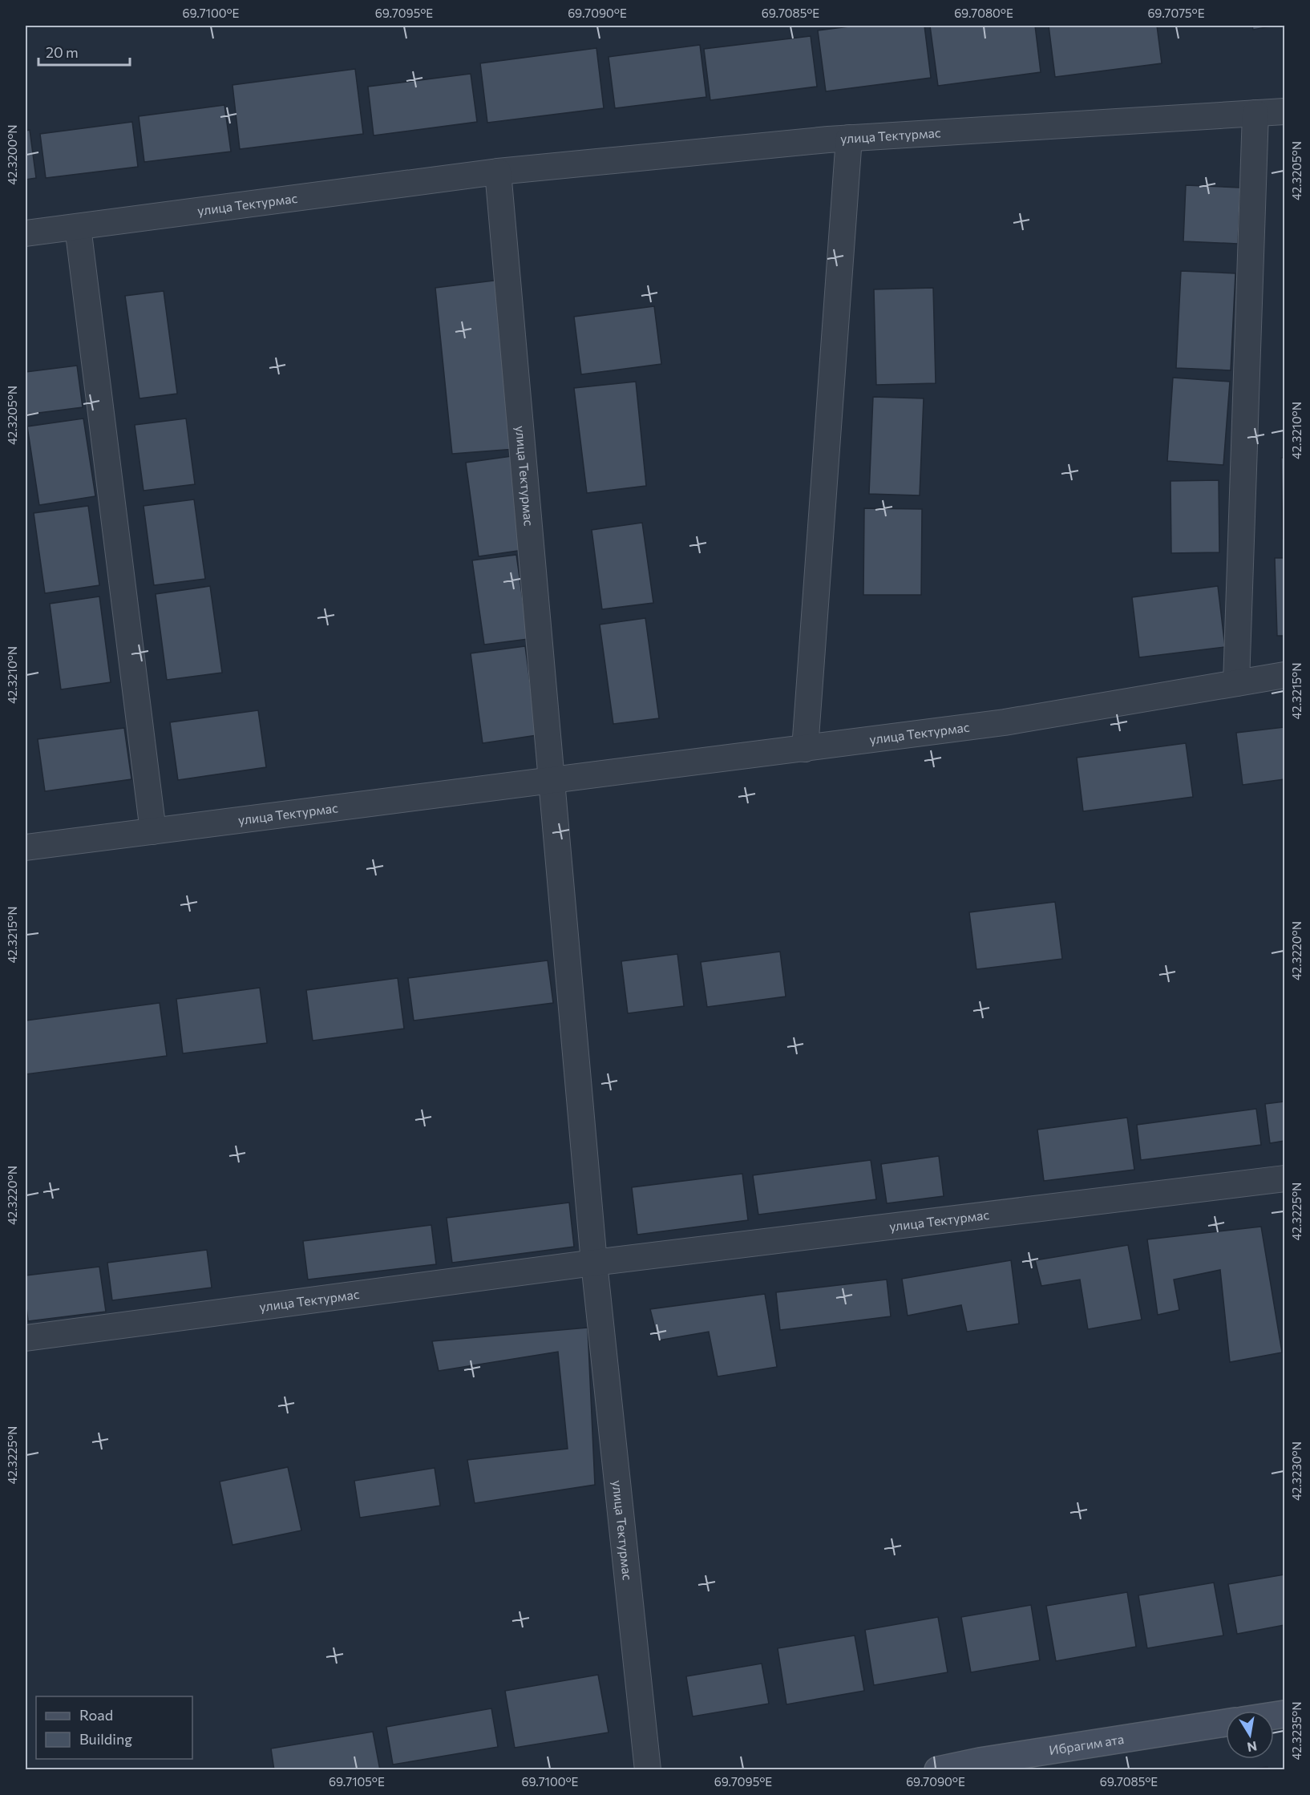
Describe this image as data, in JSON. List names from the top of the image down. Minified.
{"streets":{"street":["улица Тектурмас","Ибрагим ата"]},"legend":["Road","Building"],"scale_bar":"20 m","north":"bottom","coordinates":["69.7100°E","69.7095°E","69.7090°E","69.7085°E","69.7080°E","69.7075°E","42.3200°N","42.3205°N","42.3210°N","42.3215°N","42.3220°N","42.3225°N","42.3230°N","42.3235°N","69.7105°E"]}
